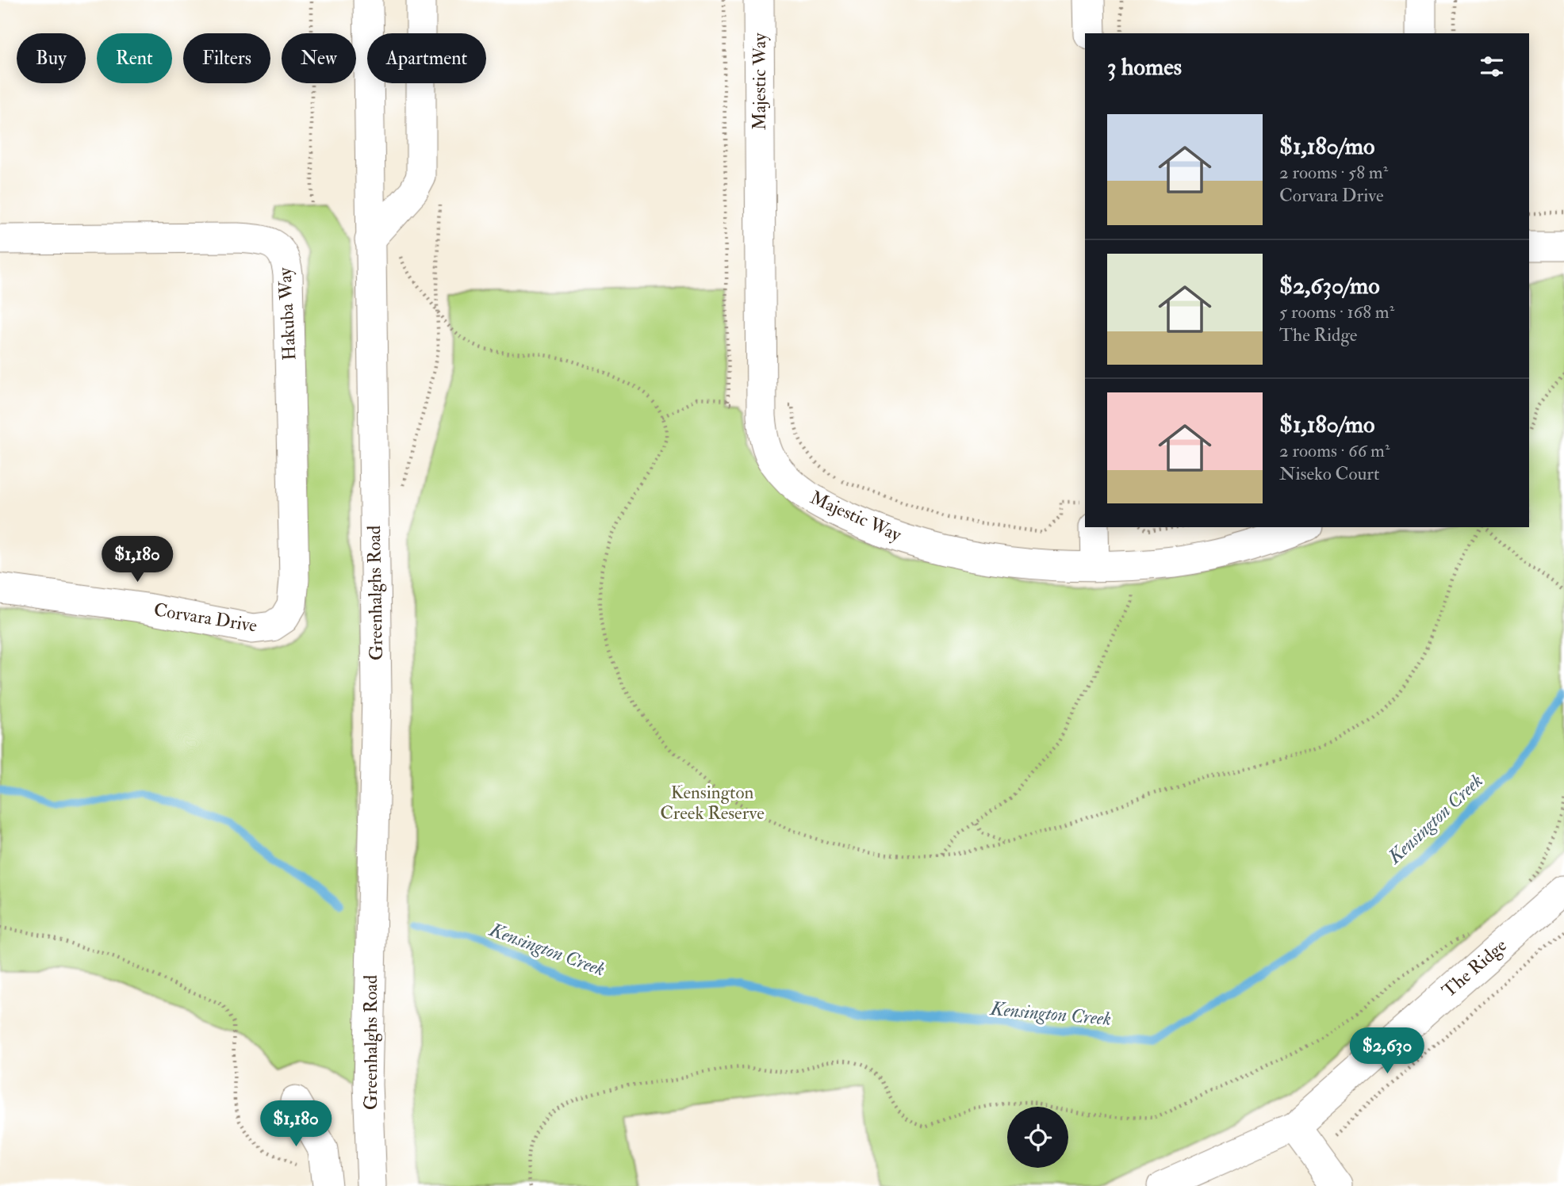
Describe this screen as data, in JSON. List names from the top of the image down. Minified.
{"streets":{"street":["Majestic Way","Hakuba Way","Greenhalghs Road","Corvara Drive","The Ridge"]},"crossings":[["Hakuba Way","Corvara Drive"]],"water":["Kensington Creek"],"parks":["Kensington Creek Reserve"],"page":{"chip":["Buy","Rent","Filters","New","Apartment"],"heading":"3 homes","list":[{"name":"$1,180/mo","note":"2 rooms · 58 m² · Corvara Drive"},{"name":"$2,630/mo","note":"5 rooms · 168 m² · The Ridge"},{"name":"$1,180/mo","note":"2 rooms · 66 m² · Niseko Court"}],"price":["$1,180","$2,630","$1,180"]}}
